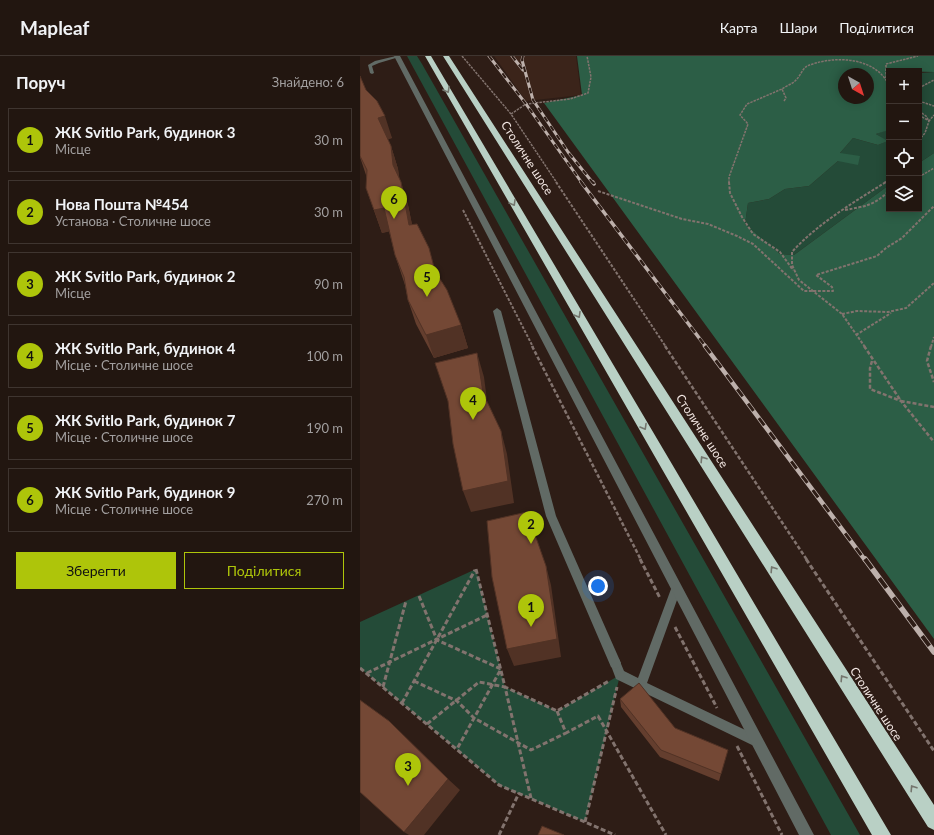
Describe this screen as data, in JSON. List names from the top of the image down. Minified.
{"streets":{"highway":["Столичне шосе"]},"north":"bottom right","page":{"header":"Mapleaf","nav":["Карта","Шари","Поділитися"],"heading":["Поруч","Знайдено: 6"],"map_buttons":["+","−"],"list":[{"mark":"1","name":"ЖК Svitlo Park, будинок 3","note":"Місце","value":"30 m"},{"mark":"2","name":"Нова Пошта №454","note":"Установа · Столичне шосе","value":"30 m"},{"mark":"3","name":"ЖК Svitlo Park, будинок 2","note":"Місце","value":"90 m"},{"mark":"4","name":"ЖК Svitlo Park, будинок 4","note":"Місце · Столичне шосе","value":"100 m"},{"mark":"5","name":"ЖК Svitlo Park, будинок 7","note":"Місце · Столичне шосе","value":"190 m"},{"mark":"6","name":"ЖК Svitlo Park, будинок 9","note":"Місце · Столичне шосе","value":"270 m"}],"pins":["6","5","4","2","1","3"],"buttons":["Зберегти","Поділитися"]}}
